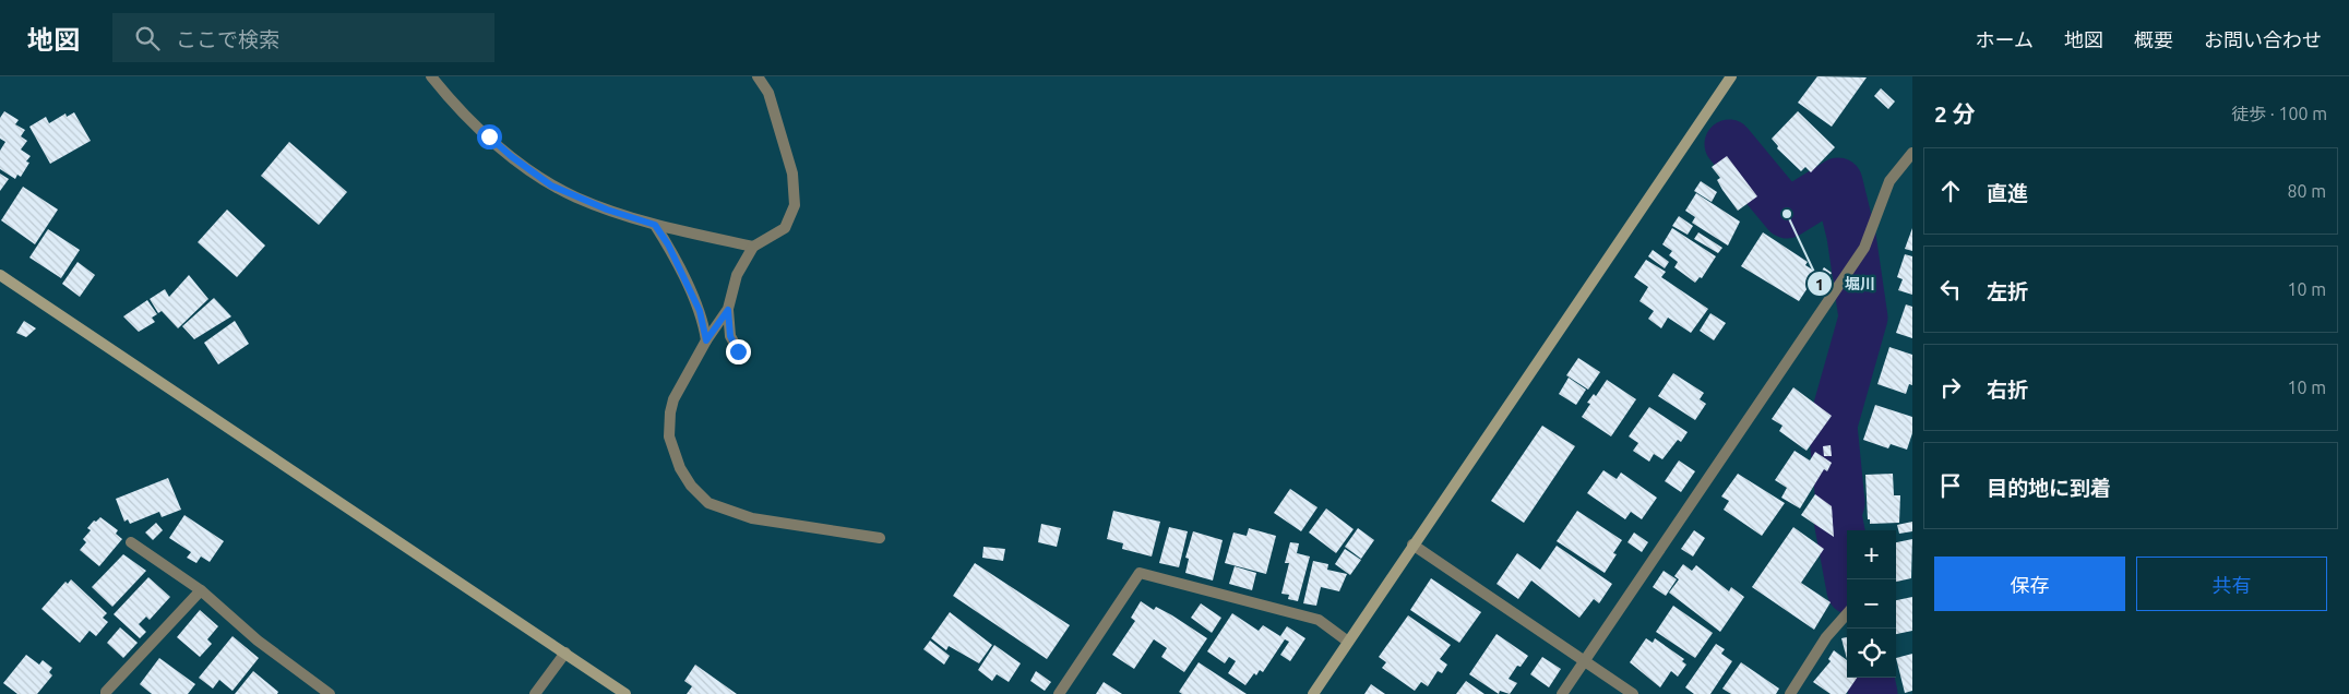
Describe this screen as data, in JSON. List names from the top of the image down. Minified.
{"places":["堀川"],"page":{"header":"地図","search":"ここで検索","nav":["ホーム","地図","概要","お問い合わせ"],"heading":["2 分","徒歩 · 100 m"],"list":[["直進","80 m"],["左折","10 m"],["右折","10 m"],"目的地に到着"],"map_buttons":["+","−"],"buttons":["保存","共有"]}}
